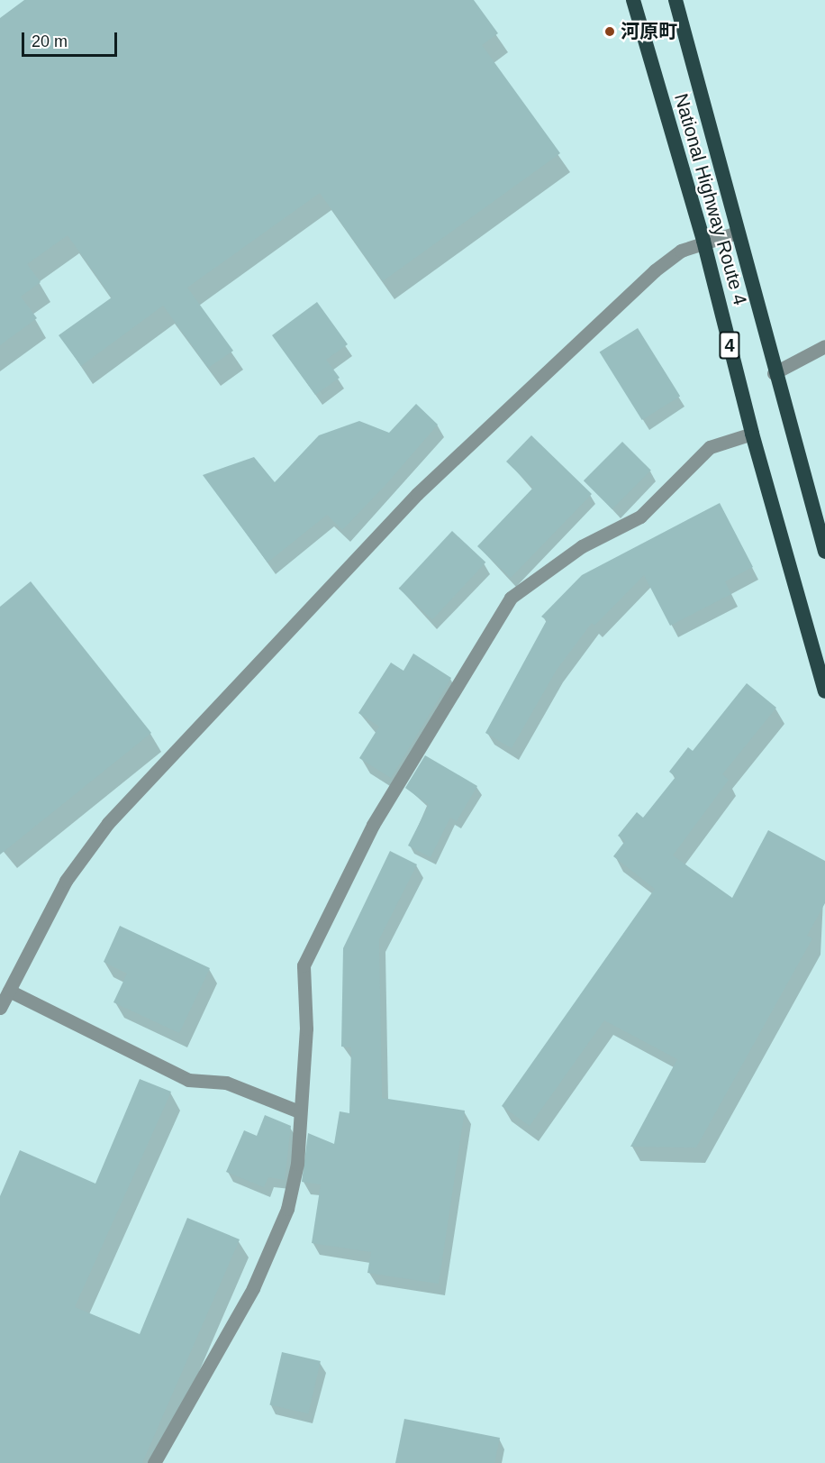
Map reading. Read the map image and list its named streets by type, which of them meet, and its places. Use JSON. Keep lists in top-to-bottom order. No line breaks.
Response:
{"streets":{"highway":["National Highway Route 4","4"]},"places":["河原町"],"scale_bar":"20 m"}
